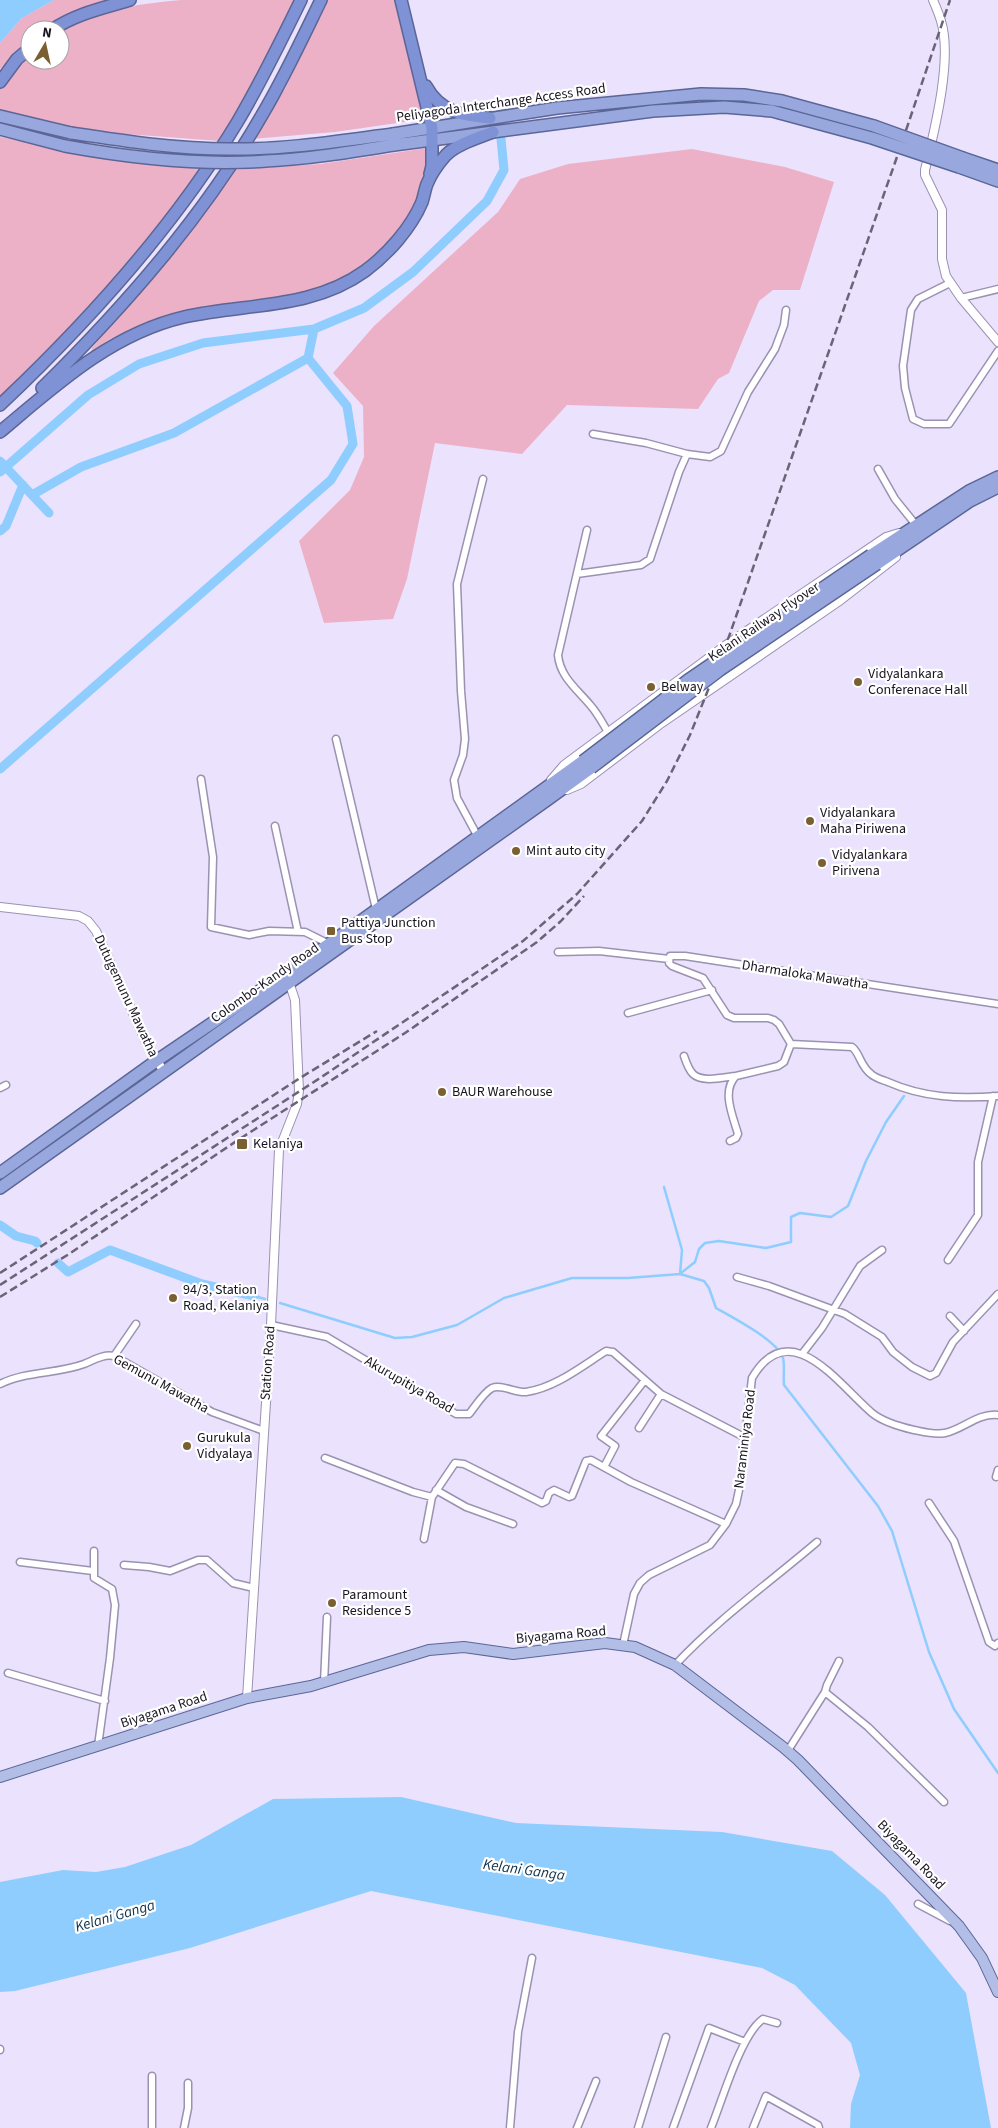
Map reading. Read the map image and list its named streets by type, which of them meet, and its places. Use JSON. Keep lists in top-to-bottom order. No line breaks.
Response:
{"streets":{"highway":["Peliyagoda Interchange Access Road","Kelani Railway Flyover","Colombo-Kandy Road"],"main road":["Biyagama Road"],"street":["Dharmaloka Mawatha","Dutugemunu Mawatha","Station Road","Gemunu Mawatha","Akurupitiya Road","Naraminiya Road"]},"crossings":[["Kelani Railway Flyover","Colombo-Kandy Road"],["Colombo-Kandy Road","Dutugemunu Mawatha"],["Colombo-Kandy Road","Station Road"],["Station Road","Gemunu Mawatha"],["Station Road","Akurupitiya Road"],["Station Road","Biyagama Road"],["Akurupitiya Road","Naraminiya Road"],["Naraminiya Road","Biyagama Road"]],"water":["Kelani Ganga"],"places":{"other":["Vidyalankara Conferenace Hall","Belway","Vidyalankara Maha Piriwena","Mint auto city","Vidyalankara Pirivena","BAUR Warehouse","94/3, Station Road, Kelaniya","Gurukula Vidyalaya","Paramount Residence 5"],"transit":["Pattiya Junction Bus Stop","Kelaniya"]},"north":"top"}
